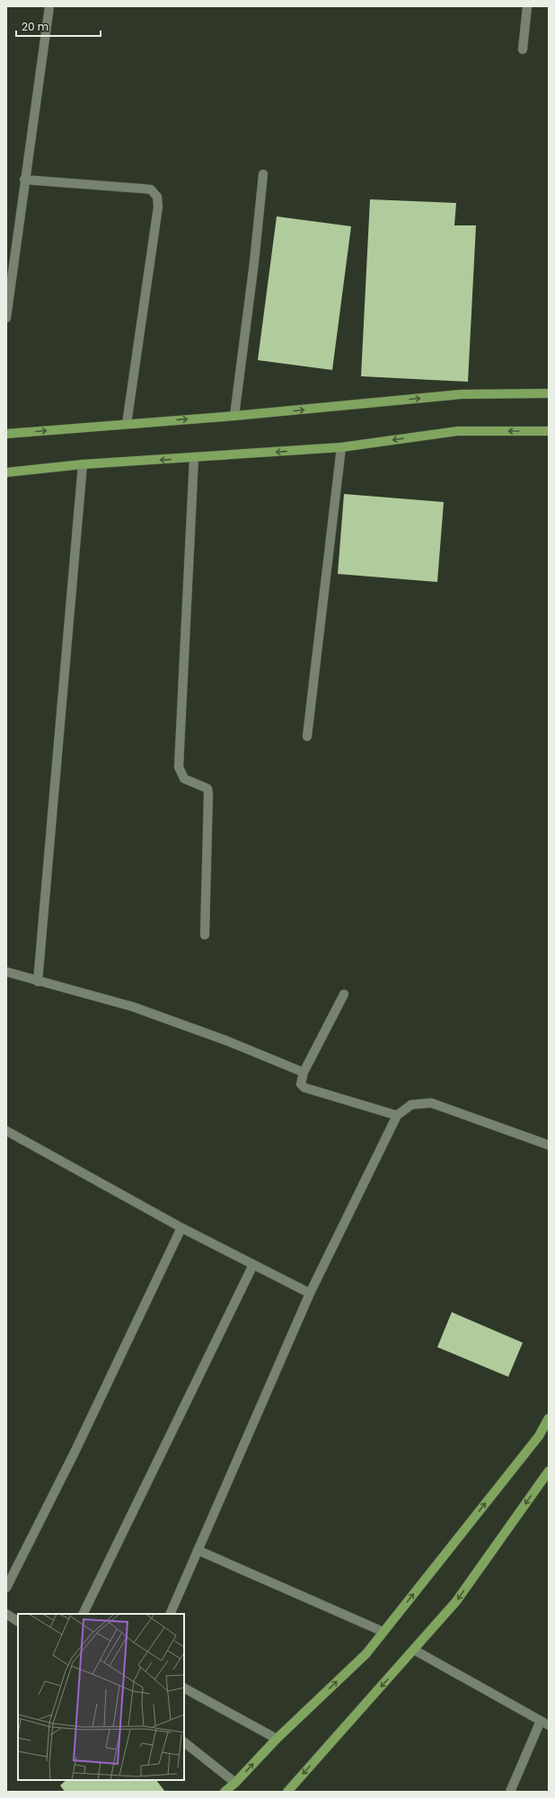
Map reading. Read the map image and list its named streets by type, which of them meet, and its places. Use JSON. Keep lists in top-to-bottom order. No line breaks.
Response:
{"scale_bar":"20 m"}
